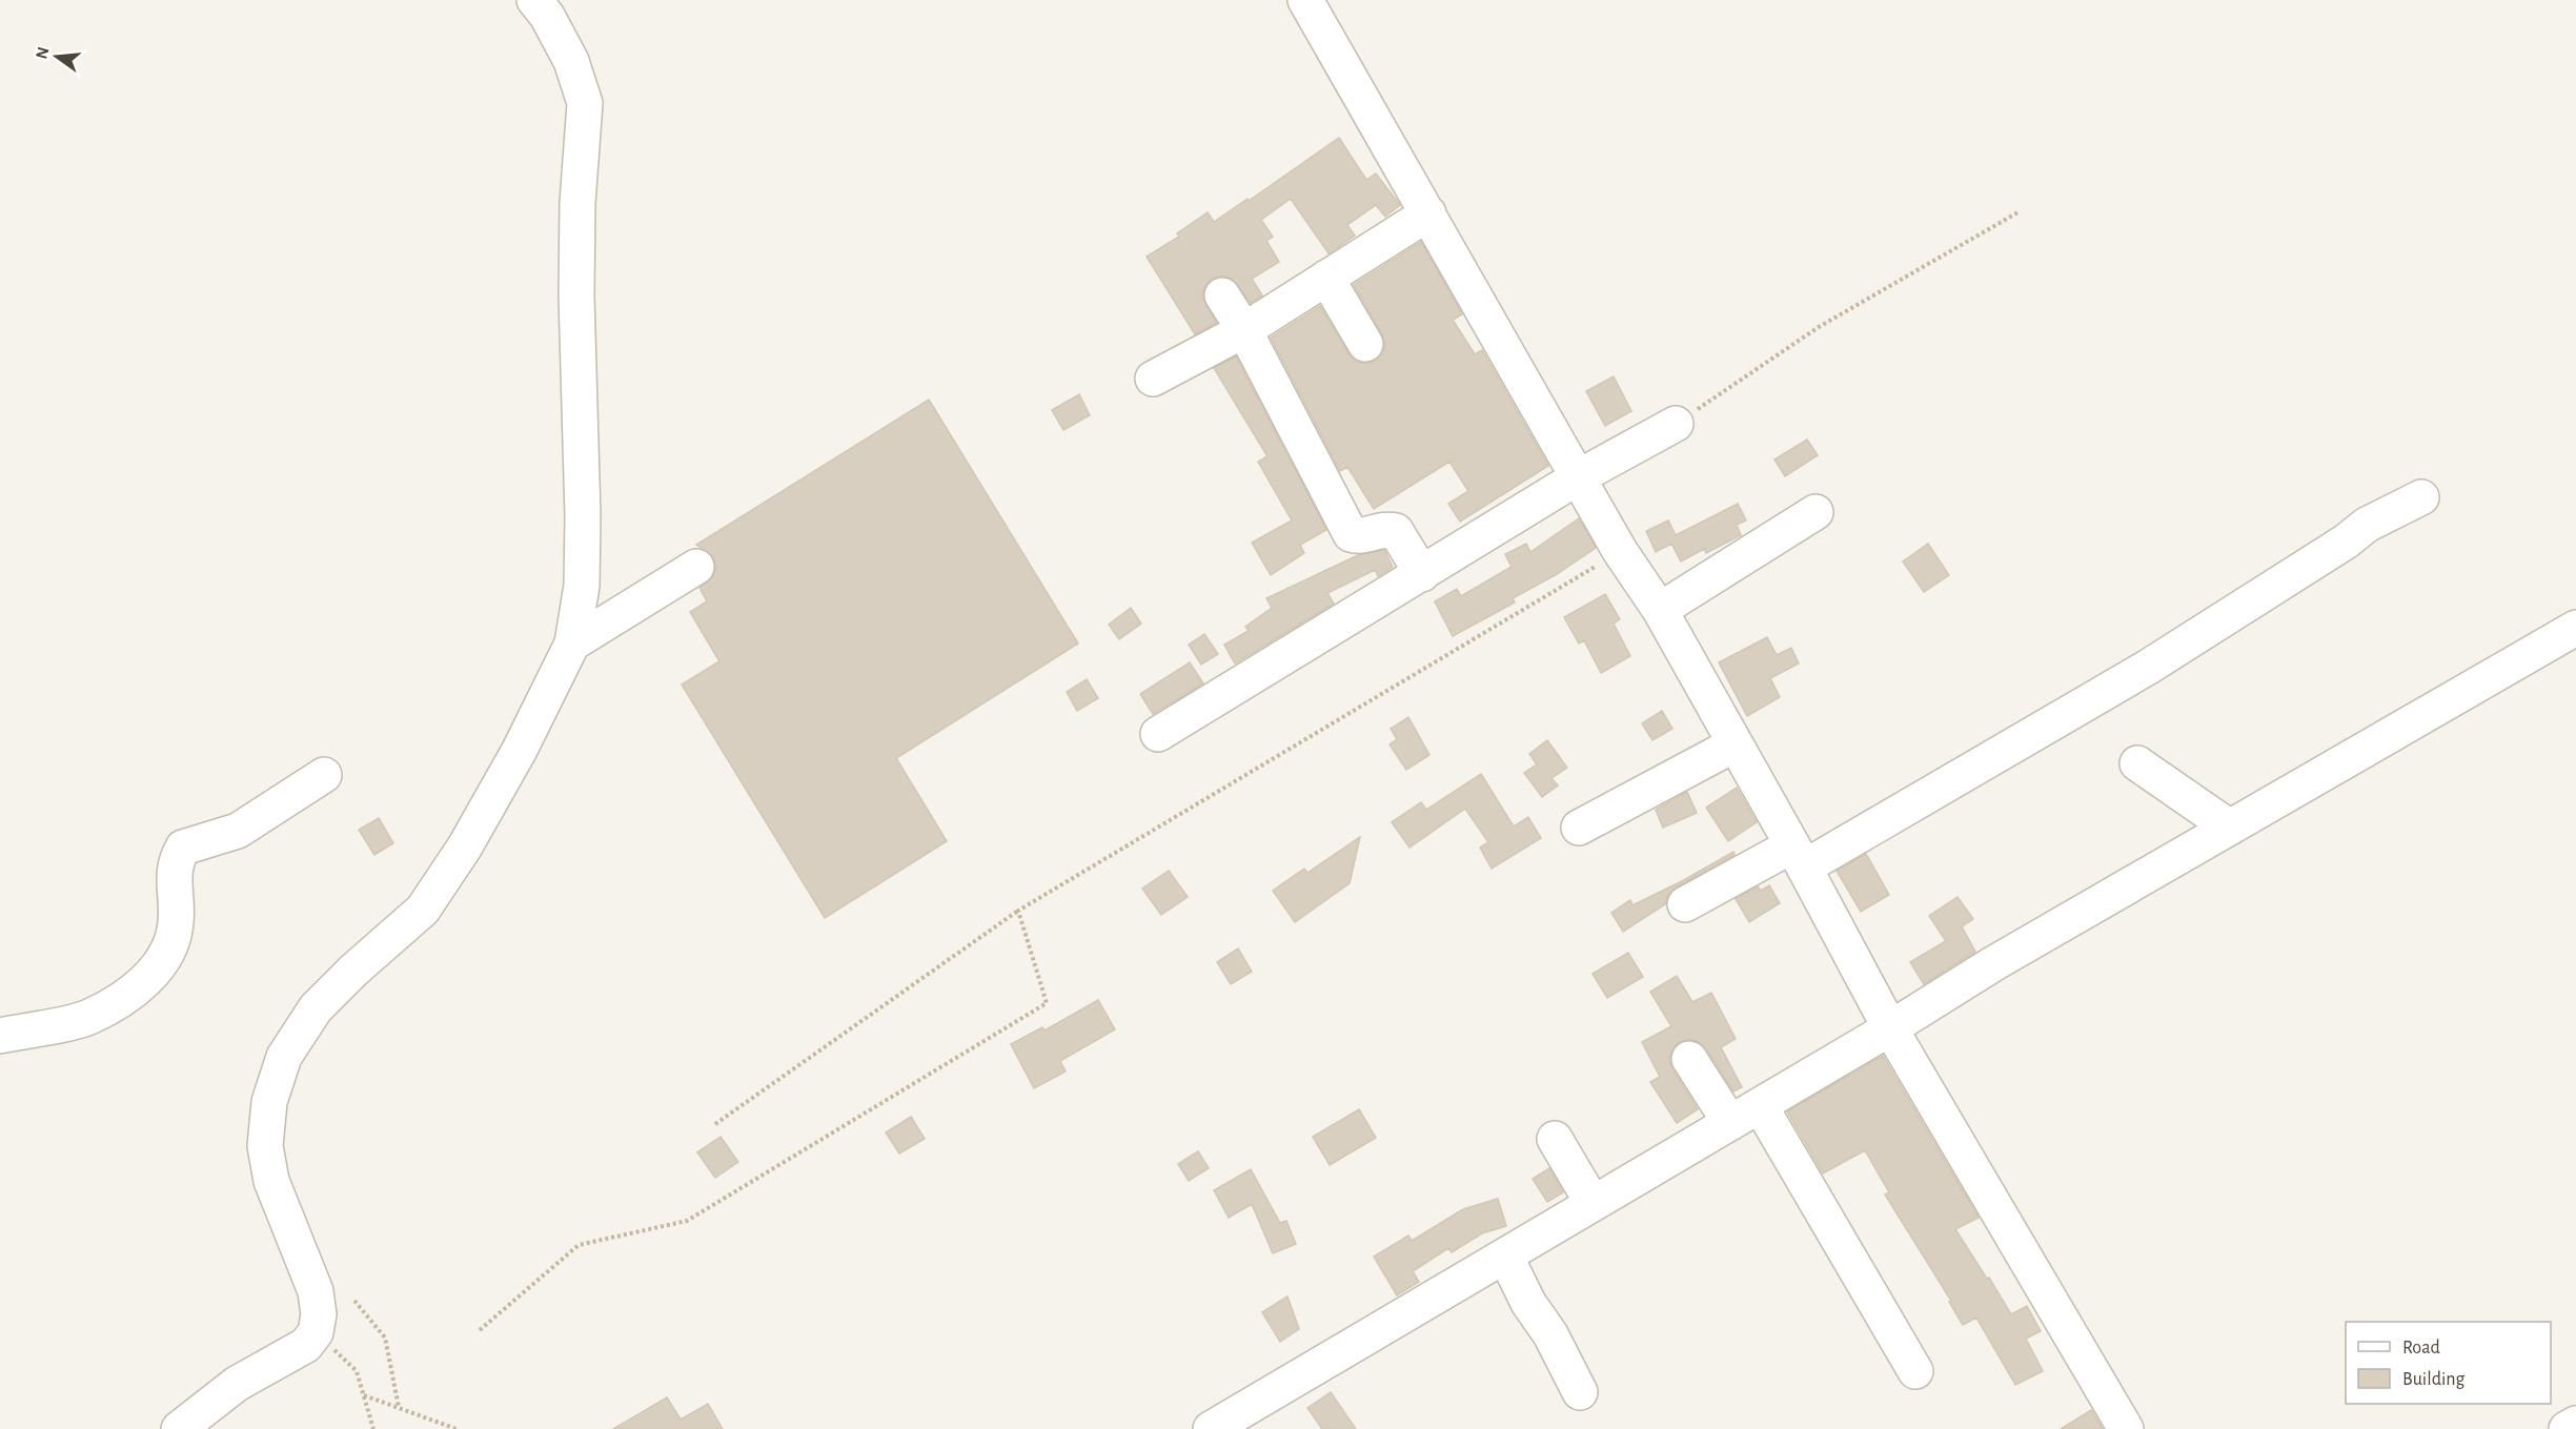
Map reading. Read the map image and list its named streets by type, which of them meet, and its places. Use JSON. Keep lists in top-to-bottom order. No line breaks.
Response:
{"legend":["Road","Building"],"north":"left"}
